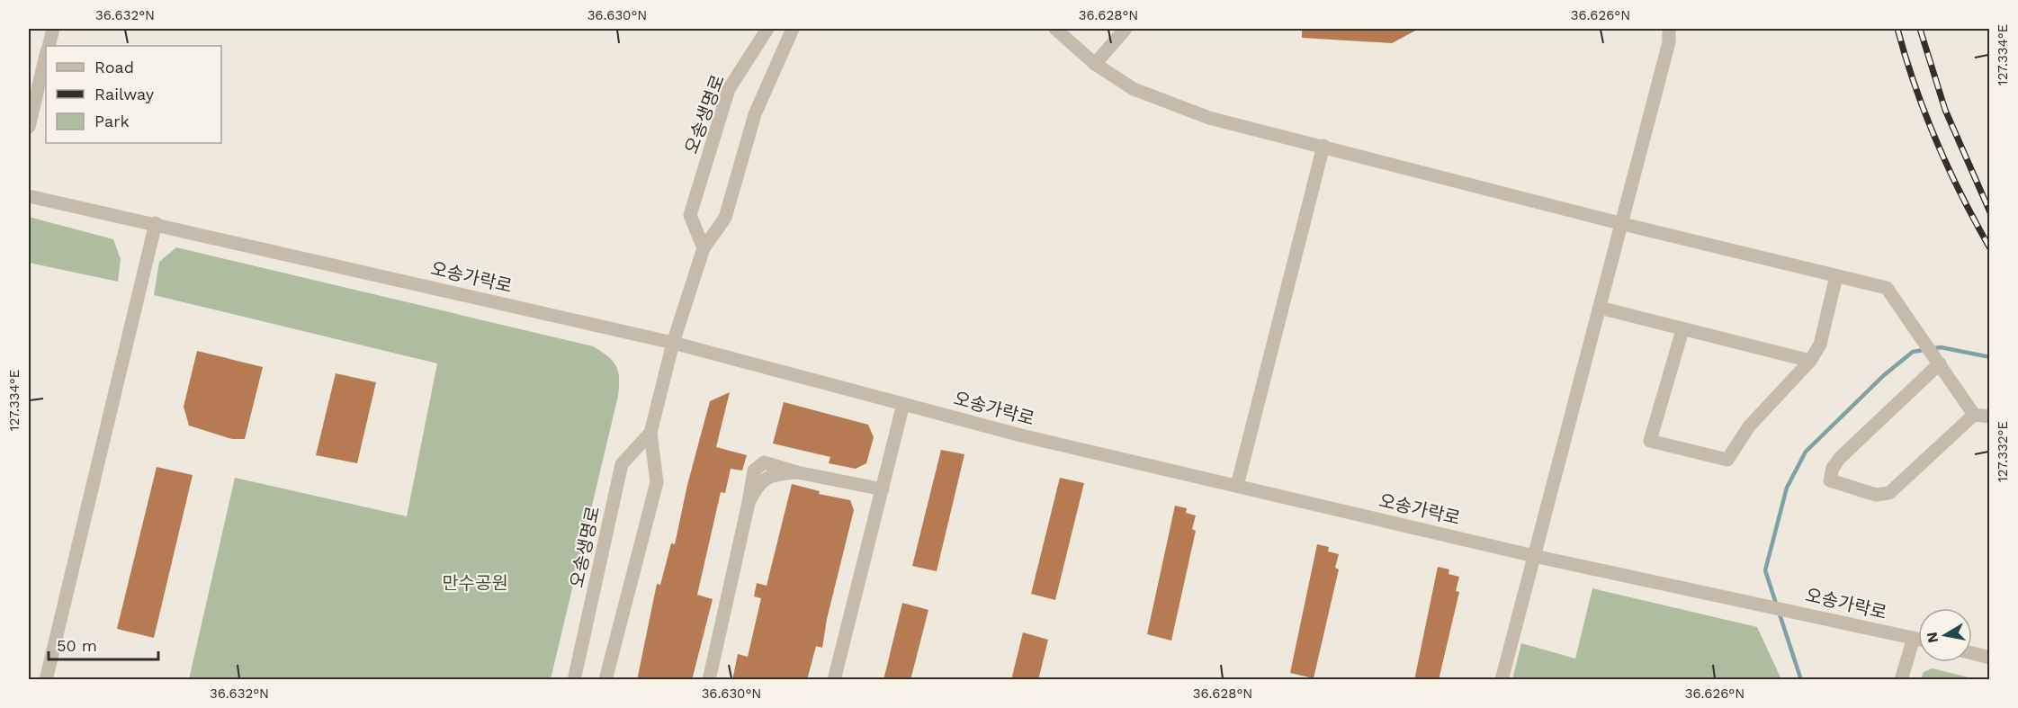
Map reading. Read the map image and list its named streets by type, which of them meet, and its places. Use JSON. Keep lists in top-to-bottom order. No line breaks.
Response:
{"streets":{"street":["오송생명로","오송가락로"]},"crossings":[["오송생명로","오송가락로"]],"parks":["만수공원"],"legend":["Road","Railway","Park"],"scale_bar":"50 m","north":"left","coordinates":["36.632°N","36.630°N","36.628°N","36.626°N","127.334°E","127.332°E"]}
